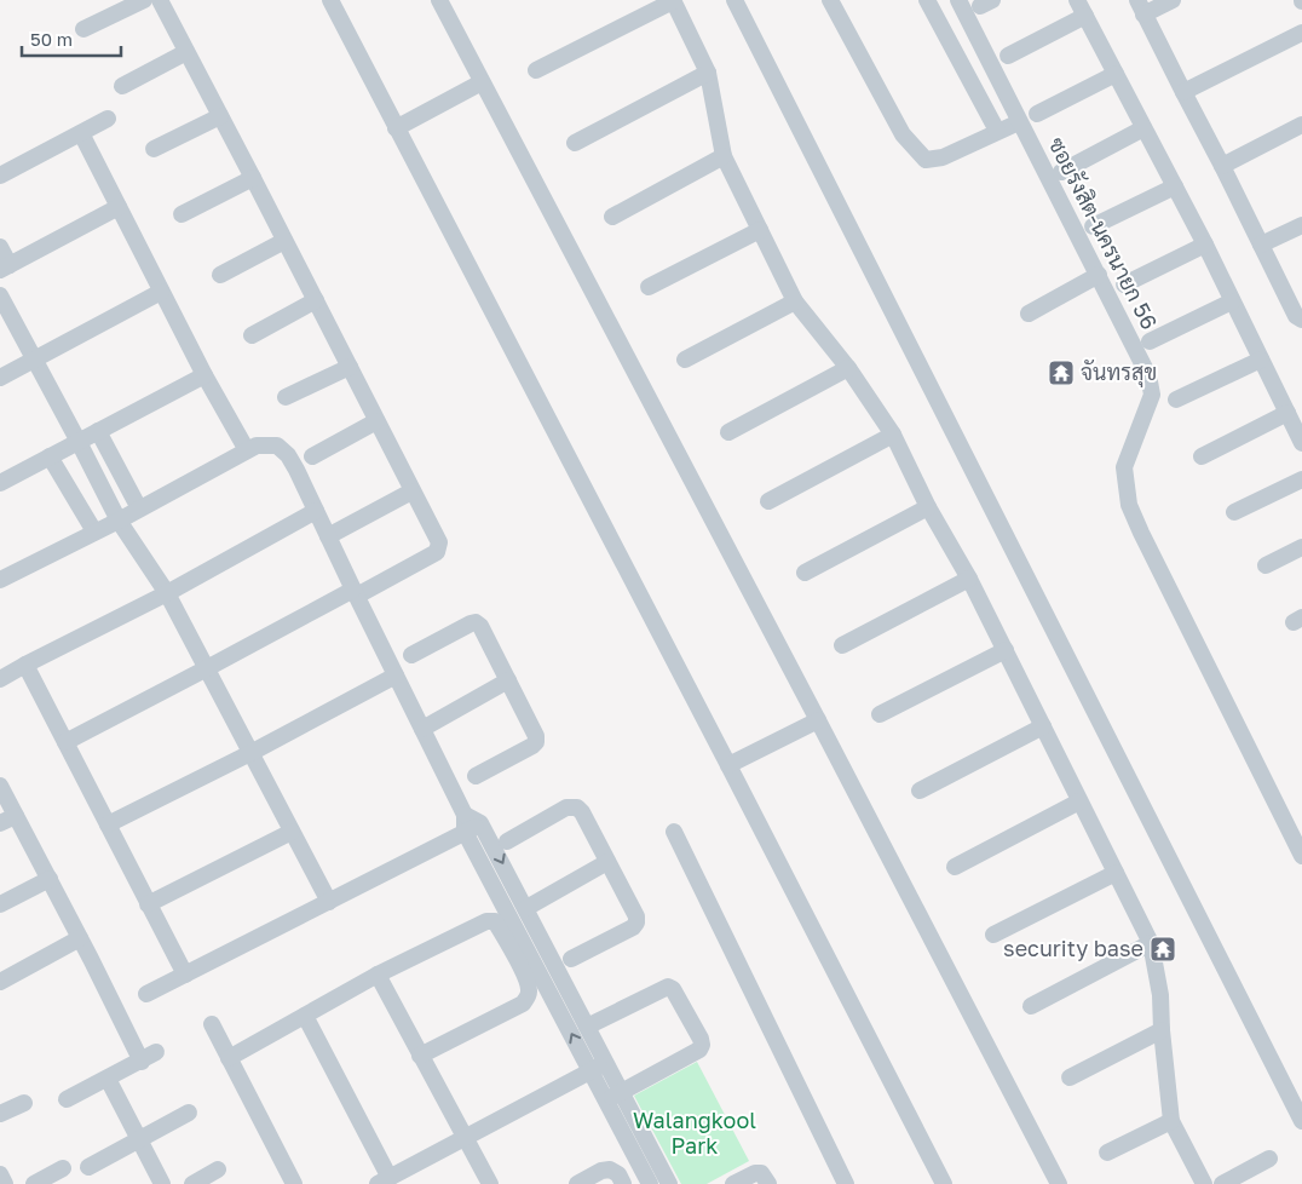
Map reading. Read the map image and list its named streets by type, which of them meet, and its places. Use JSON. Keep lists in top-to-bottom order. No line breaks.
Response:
{"streets":{"street":["ซอยรังสิต-นครนายก 56"]},"parks":["Walangkool Park"],"places":{"temple":["จันทรสุข","security base"]},"scale_bar":"50 m"}
